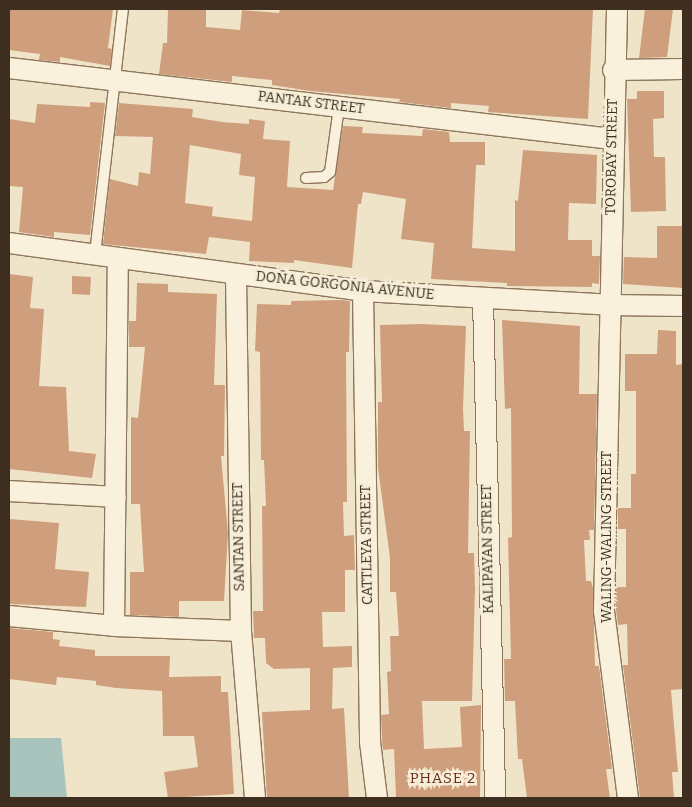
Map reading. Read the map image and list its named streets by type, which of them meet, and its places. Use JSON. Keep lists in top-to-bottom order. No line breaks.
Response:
{"streets":{"street":["PANTAK STREET","TOROBAY STREET","DOÑA GORGONIA AVENUE","SANTAN STREET","WALING-WALING STREET","CATTLEYA STREET","KALIPAYAN STREET"]},"crossings":[["PANTAK STREET","TOROBAY STREET"],["TOROBAY STREET","DOÑA GORGONIA AVENUE"],["TOROBAY STREET","WALING-WALING STREET"],["DOÑA GORGONIA AVENUE","SANTAN STREET"],["DOÑA GORGONIA AVENUE","WALING-WALING STREET"],["DOÑA GORGONIA AVENUE","CATTLEYA STREET"],["DOÑA GORGONIA AVENUE","KALIPAYAN STREET"]],"districts":["PHASE 2"]}
